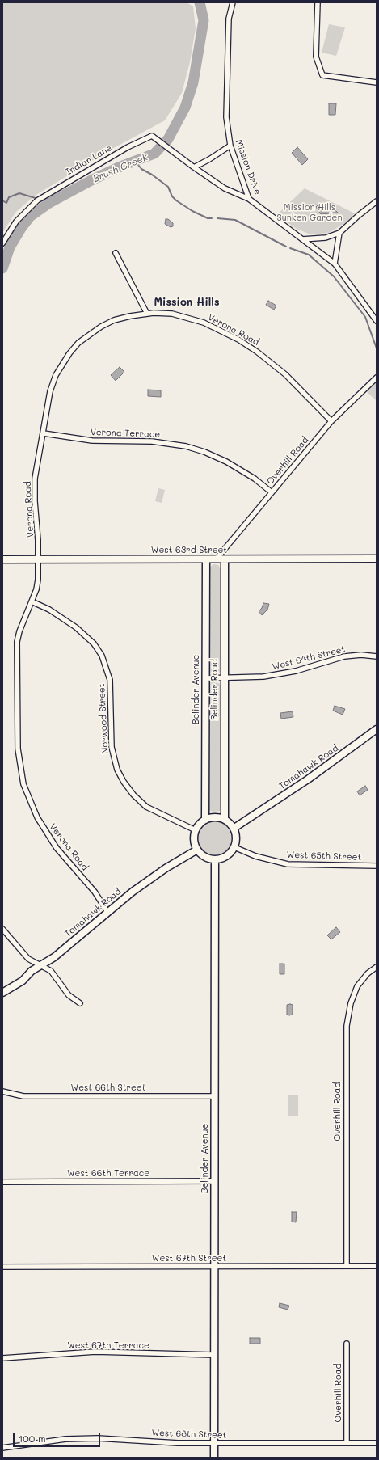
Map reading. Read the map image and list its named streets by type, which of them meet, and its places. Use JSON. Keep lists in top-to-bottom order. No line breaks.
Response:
{"streets":{"street":["Indian Lane","Mission Drive","Verona Road","Verona Terrace","Overhill Road","West 63rd Street","West 64th Street","Belinder Avenue","Belinder Road","Norwood Street","Tomahawk Road","West 65th Street","West 66th Street","West 66th Terrace","West 67th Street","West 67th Terrace","West 68th Street"]},"crossings":[["Indian Lane","Mission Drive"],["Verona Road","Verona Terrace"],["Verona Road","Overhill Road"],["Verona Road","West 63rd Street"],["Verona Road","Norwood Street"],["Verona Road","Tomahawk Road"],["Verona Terrace","Overhill Road"],["Overhill Road","West 63rd Street"],["Overhill Road","West 67th Street"],["Overhill Road","West 68th Street"],["West 63rd Street","Belinder Avenue"],["West 63rd Street","Belinder Road"],["West 64th Street","Belinder Avenue"],["West 64th Street","Belinder Road"],["Belinder Avenue","Belinder Road"],["Belinder Avenue","Norwood Street"],["Belinder Avenue","Tomahawk Road"],["Belinder Avenue","West 65th Street"],["Belinder Avenue","West 66th Street"],["Belinder Avenue","West 66th Terrace"],["Belinder Avenue","West 67th Street"],["Belinder Avenue","West 67th Terrace"],["Belinder Avenue","West 68th Street"],["Belinder Road","Norwood Street"],["Belinder Road","Tomahawk Road"],["Belinder Road","West 65th Street"],["Norwood Street","Tomahawk Road"],["Norwood Street","West 65th Street"],["Tomahawk Road","West 65th Street"]],"districts":["Mission Hills"],"water":["Brush Creek"],"parks":["Mission Hills Sunken Garden"],"scale_bar":"100 m"}
